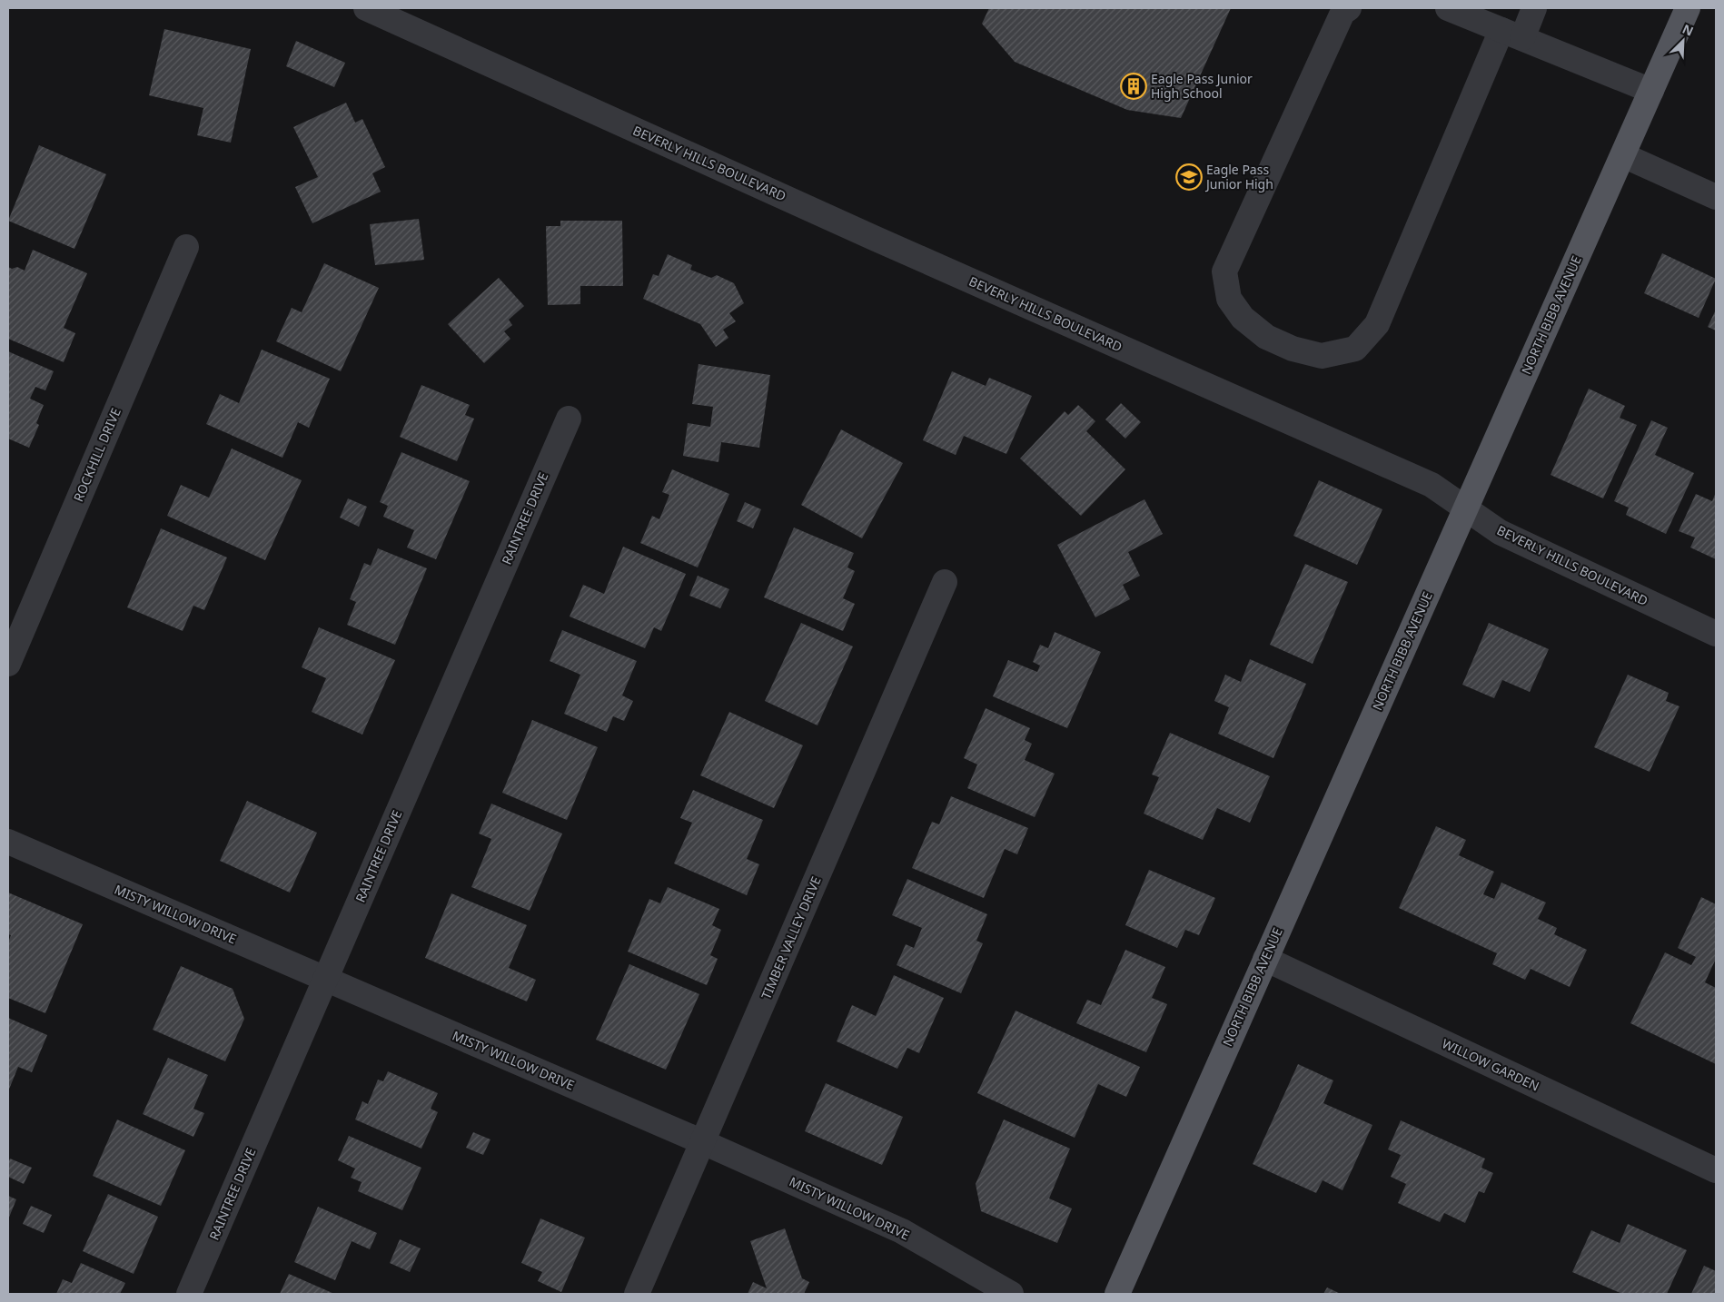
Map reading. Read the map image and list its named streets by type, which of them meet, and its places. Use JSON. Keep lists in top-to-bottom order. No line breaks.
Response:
{"streets":{"main road":["NORTH BIBB AVENUE"],"street":["BEVERLY HILLS BOULEVARD","ROCKHILL DRIVE","RAINTREE DRIVE","MISTY WILLOW DRIVE","TIMBER VALLEY DRIVE","WILLOW GARDEN"]},"crossings":[["BEVERLY HILLS BOULEVARD","NORTH BIBB AVENUE"],["NORTH BIBB AVENUE","WILLOW GARDEN"],["RAINTREE DRIVE","MISTY WILLOW DRIVE"],["MISTY WILLOW DRIVE","TIMBER VALLEY DRIVE"]],"places":{"building":["Eagle Pass Junior High School"],"school or university":["Eagle Pass Junior High"]},"north":"top right"}
